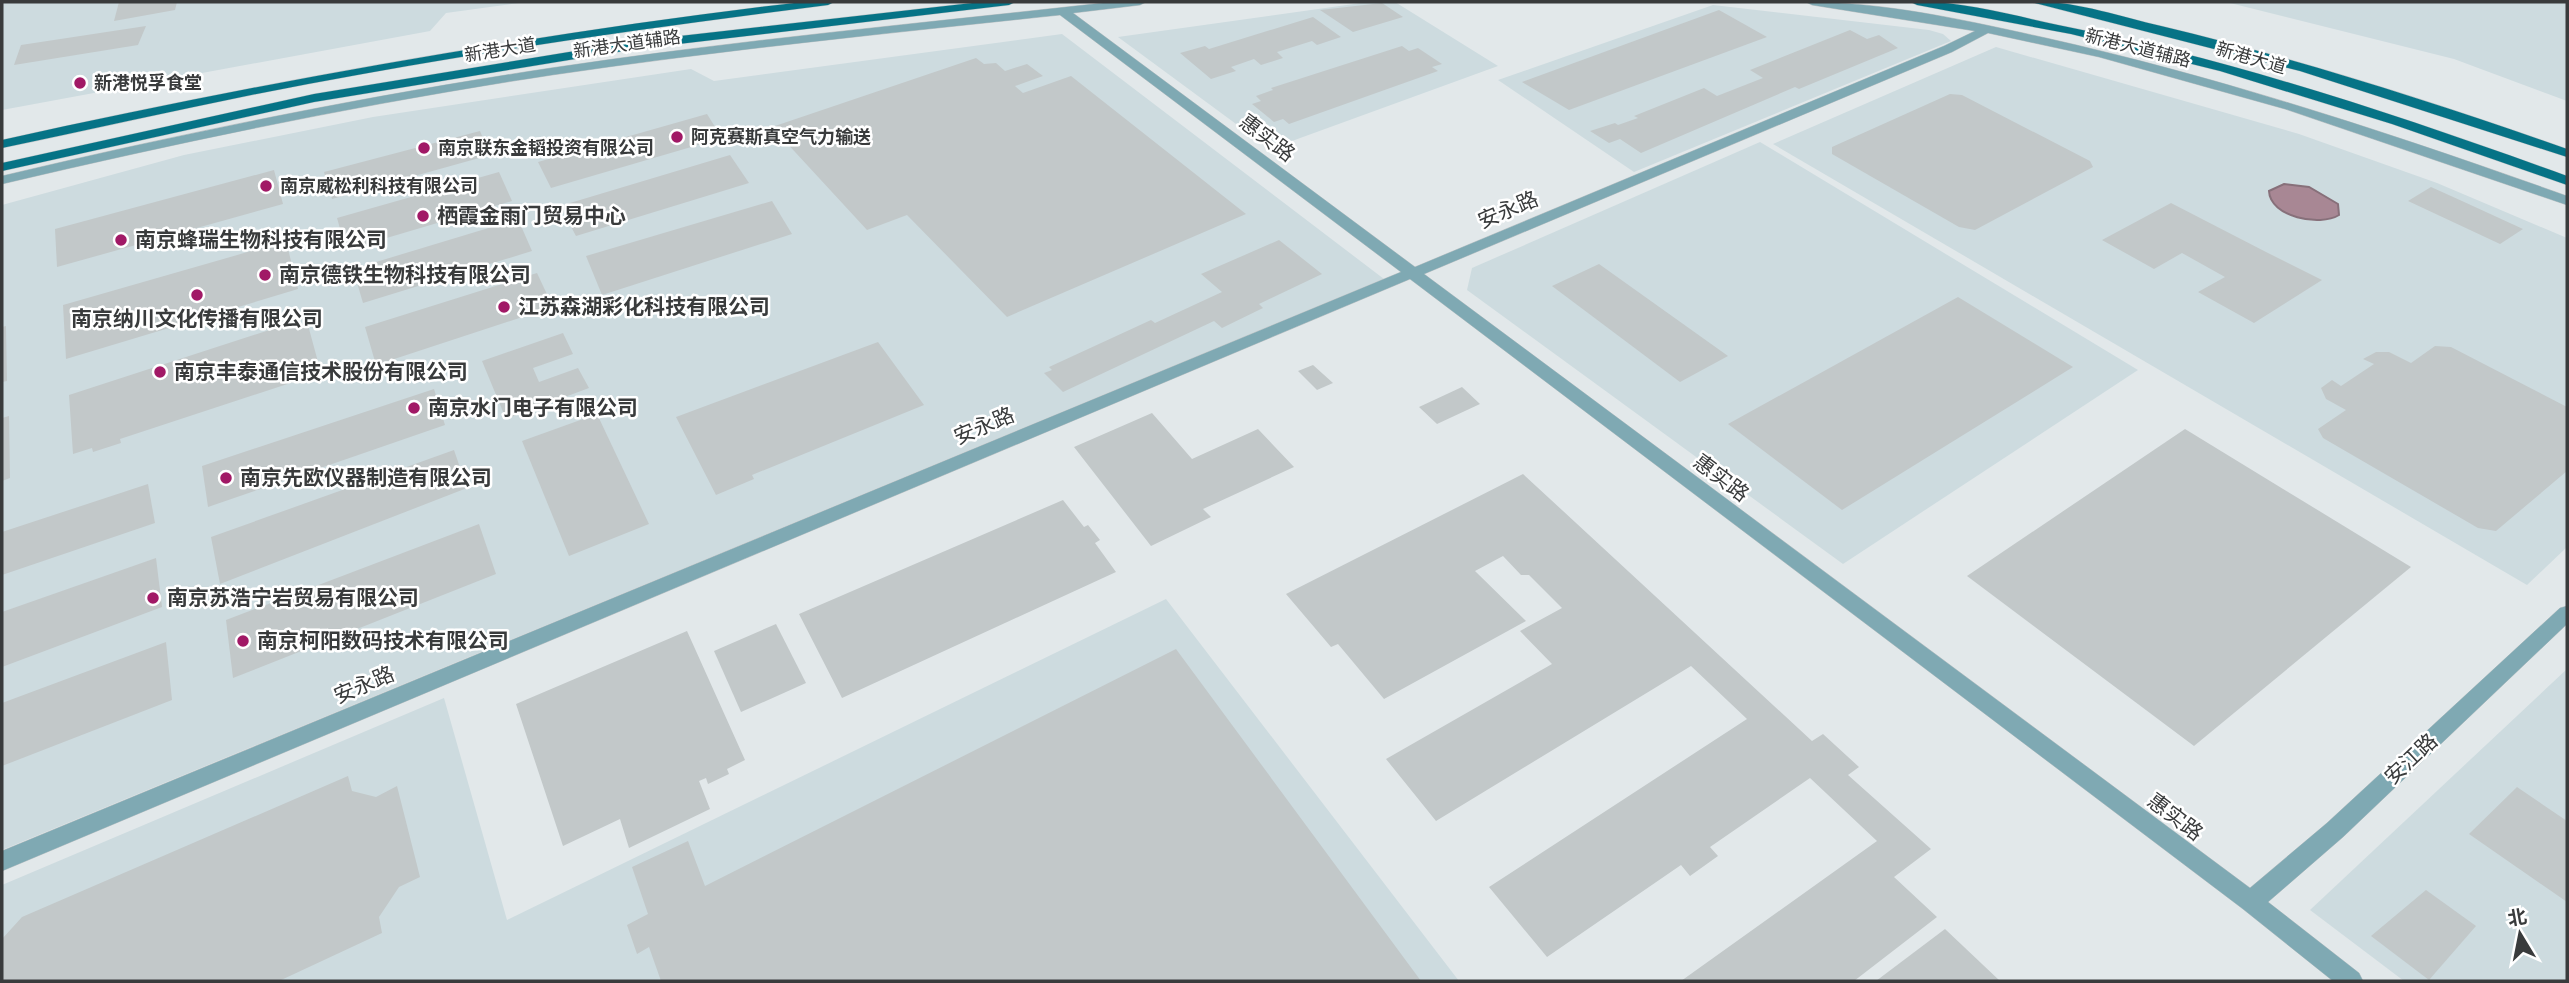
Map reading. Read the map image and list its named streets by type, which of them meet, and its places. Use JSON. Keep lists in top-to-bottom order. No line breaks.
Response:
{"streets":{"main road":["新港大道"],"street":["新港大道辅路","惠实路","安永路","安江路"]},"crossings":[["新港大道辅路","惠实路"],["新港大道辅路","安永路"],["惠实路","安永路"],["惠实路","安江路"]],"places":["新港悦孚食堂","阿克赛斯真空气力输送","南京联东金韬投资有限公司","南京威松利科技有限公司","栖霞金雨门贸易中心","南京蜂瑞生物科技有限公司","南京德铁生物科技有限公司","南京纳川文化传播有限公司","江苏森湖彩化科技有限公司","南京丰泰通信技术股份有限公司","南京水门电子有限公司","南京先欧仪器制造有限公司","南京苏浩宁岩贸易有限公司","南京柯阳数码技术有限公司"],"north":"top"}
